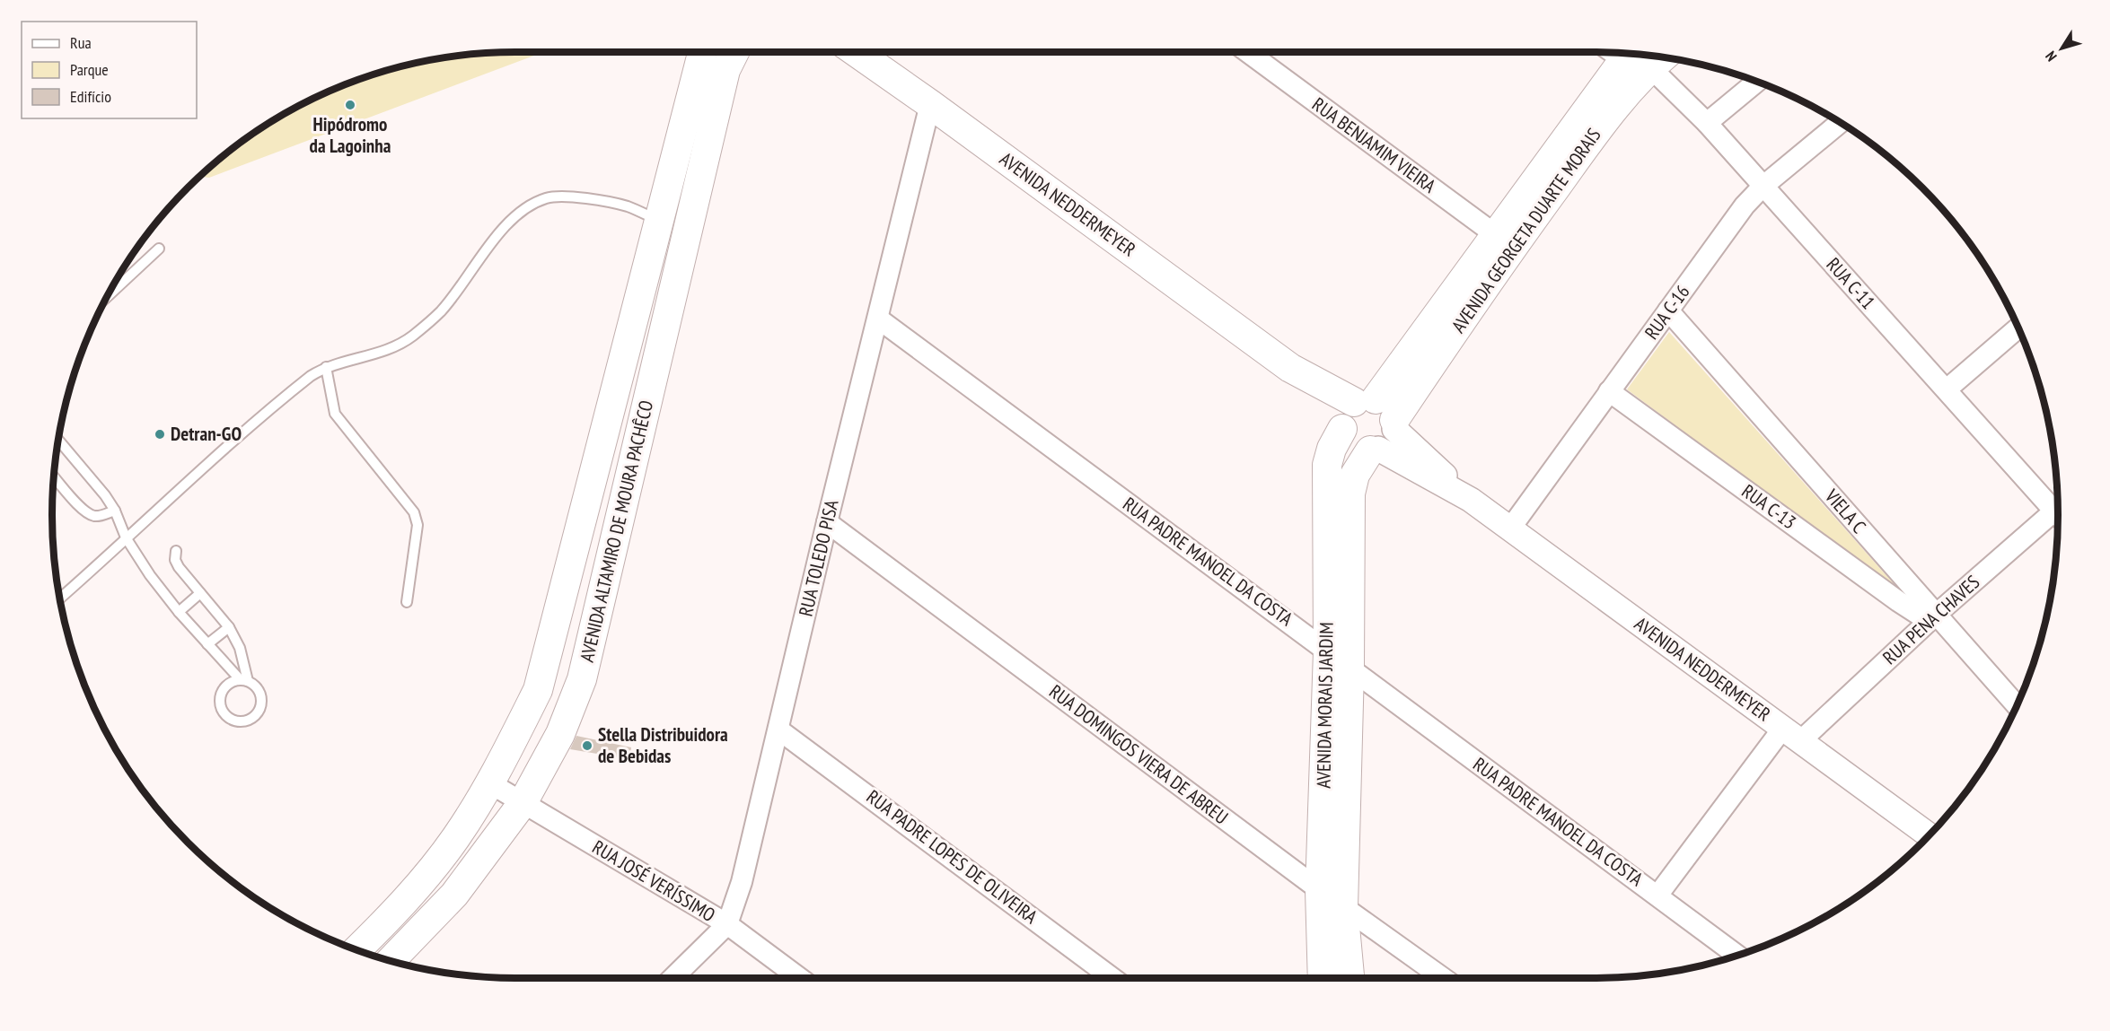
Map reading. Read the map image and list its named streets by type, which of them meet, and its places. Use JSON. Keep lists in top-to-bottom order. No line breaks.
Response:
{"streets":{"main road":["AVENIDA NEDDERMEYER","AVENIDA GEORGETA DUARTE MORAIS","AVENIDA ALTAMIRO DE MOURA PACHÊCO","AVENIDA MORAIS JARDIM"],"street":["RUA BENJAMIM VIEIRA","RUA C-11","RUA C-16","RUA C-13","VIELA C","RUA TOLEDO PISA","RUA PADRE MANOEL DA COSTA","RUA PENA CHAVES","RUA DOMINGOS VIERA DE ABREU","RUA PADRE LOPES DE OLIVEIRA","RUA JOSÉ VERÍSSIMO"]},"crossings":[["RUA BENJAMIM VIEIRA","AVENIDA GEORGETA DUARTE MORAIS"],["AVENIDA NEDDERMEYER","AVENIDA GEORGETA DUARTE MORAIS"],["AVENIDA NEDDERMEYER","RUA C-16"],["AVENIDA NEDDERMEYER","RUA TOLEDO PISA"],["AVENIDA NEDDERMEYER","RUA PENA CHAVES"],["AVENIDA NEDDERMEYER","AVENIDA MORAIS JARDIM"],["AVENIDA GEORGETA DUARTE MORAIS","RUA C-11"],["AVENIDA GEORGETA DUARTE MORAIS","AVENIDA MORAIS JARDIM"],["RUA C-11","RUA C-16"],["RUA C-16","RUA C-13"],["RUA C-16","VIELA C"],["RUA C-13","VIELA C"],["RUA C-13","RUA PENA CHAVES"],["VIELA C","RUA PENA CHAVES"],["AVENIDA ALTAMIRO DE MOURA PACHÊCO","RUA JOSÉ VERÍSSIMO"],["RUA TOLEDO PISA","RUA PADRE MANOEL DA COSTA"],["RUA TOLEDO PISA","RUA DOMINGOS VIERA DE ABREU"],["RUA TOLEDO PISA","RUA PADRE LOPES DE OLIVEIRA"],["RUA TOLEDO PISA","RUA JOSÉ VERÍSSIMO"],["RUA PADRE MANOEL DA COSTA","RUA PENA CHAVES"],["RUA PADRE MANOEL DA COSTA","AVENIDA MORAIS JARDIM"],["AVENIDA MORAIS JARDIM","RUA DOMINGOS VIERA DE ABREU"]],"places":["Hipódromo da Lagoinha","Detran-GO","Stella Distribuidora de Bebidas"],"legend":["Rua","Parque","Edifício"],"north":"bottom left"}
